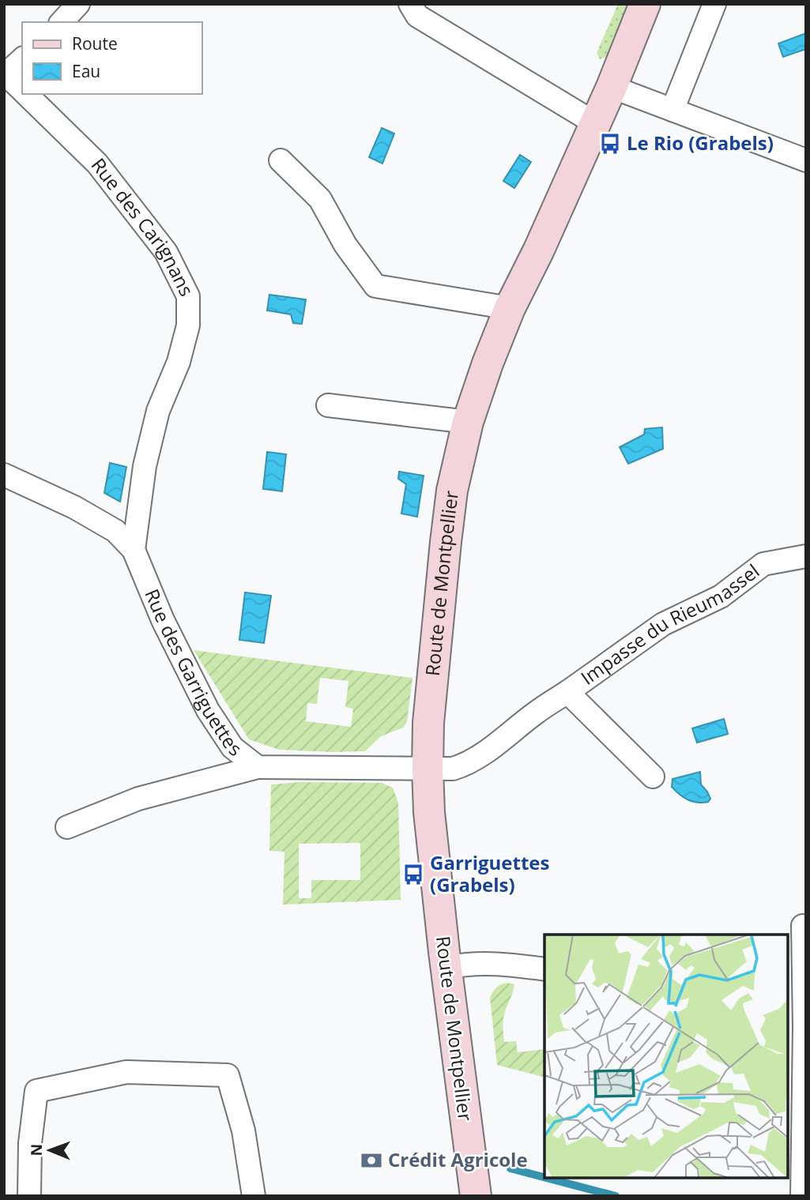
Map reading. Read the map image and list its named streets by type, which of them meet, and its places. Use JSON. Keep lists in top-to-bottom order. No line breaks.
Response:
{"streets":{"street":["Rue des Carignans","Route de Montpellier","Impasse du Rieumassel","Rue des Garriguettes"]},"crossings":[["Rue des Carignans","Rue des Garriguettes"],["Route de Montpellier","Impasse du Rieumassel"],["Route de Montpellier","Rue des Garriguettes"],["Impasse du Rieumassel","Rue des Garriguettes"]],"places":{"bus stop":["Le Rio (Grabels)","Garriguettes (Grabels)"],"bank":["Crédit Agricole"]},"legend":["Route","Eau"],"north":"left"}
